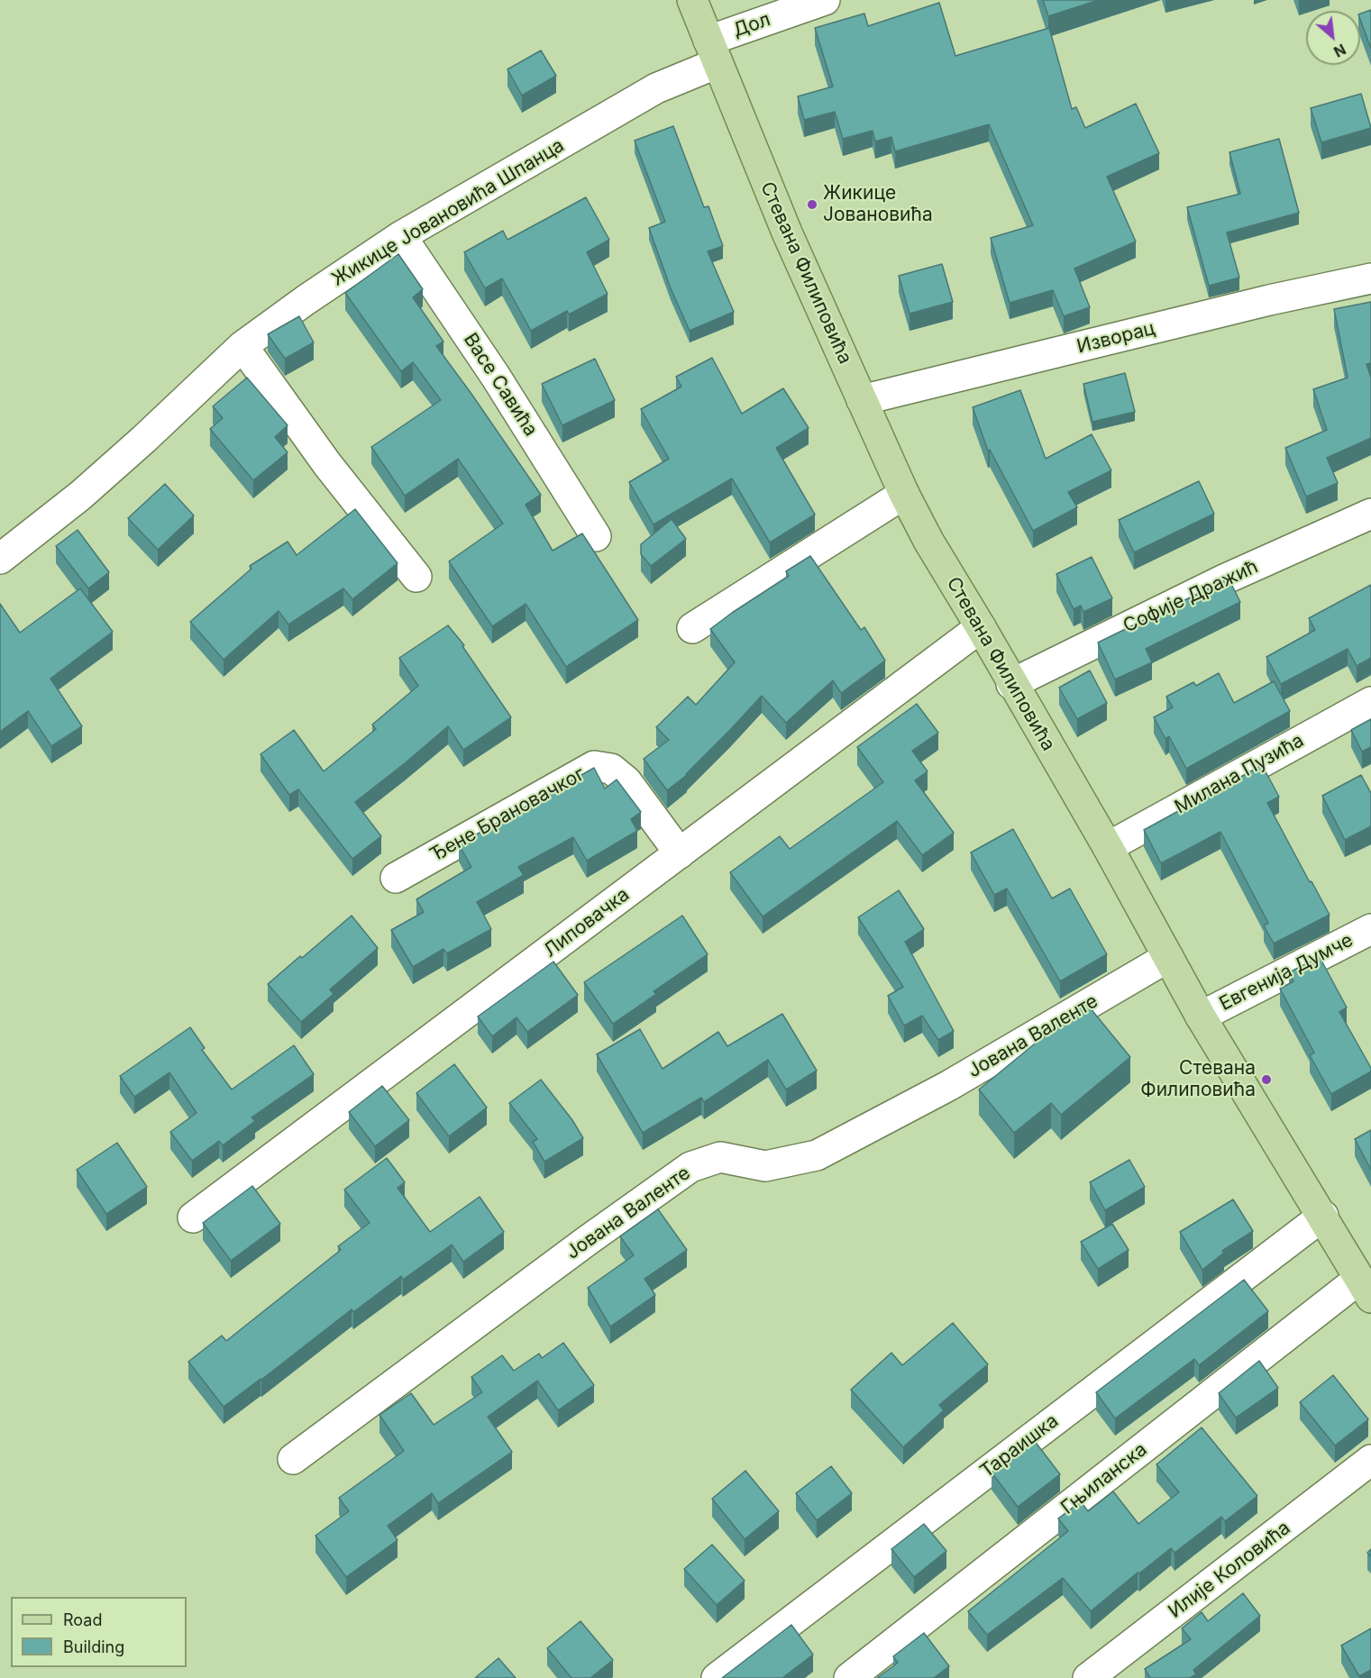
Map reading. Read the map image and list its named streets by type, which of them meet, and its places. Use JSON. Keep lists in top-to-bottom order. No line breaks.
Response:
{"streets":{"main road":["Стевана Филиповића"],"street":["Дол","Жикице Јовановића Шпанца","Изворац","Васе Савића","Софије Дражић","Милана Пузића","Ђене Брановачког","Липовачка","Евгенија Думче","Јована Валенте","Тараишка","Гњиланска","Илије Коловића"]},"crossings":[["Дол","Жикице Јовановића Шпанца"],["Дол","Стевана Филиповића"],["Жикице Јовановића Шпанца","Стевана Филиповића"],["Жикице Јовановића Шпанца","Васе Савића"],["Стевана Филиповића","Изворац"],["Стевана Филиповића","Софије Дражић"],["Стевана Филиповића","Милана Пузића"],["Стевана Филиповића","Липовачка"],["Стевана Филиповића","Евгенија Думче"],["Стевана Филиповића","Јована Валенте"],["Стевана Филиповића","Тараишка"],["Стевана Филиповића","Гњиланска"],["Ђене Брановачког","Липовачка"]],"places":["Жикице Јовановића","Стевана Филиповића"],"legend":["Road","Building"],"north":"bottom right"}
